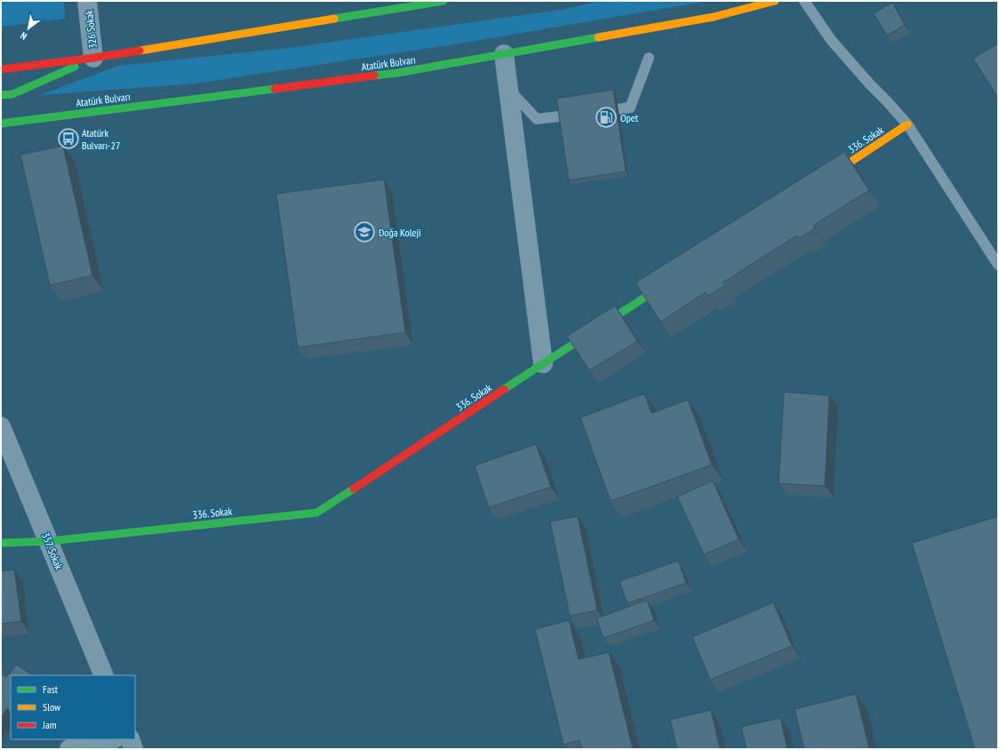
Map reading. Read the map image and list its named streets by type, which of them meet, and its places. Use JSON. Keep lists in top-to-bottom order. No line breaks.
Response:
{"streets":{"main road":["Atatürk Bulvarı","336. Sokak"],"street":["326 Sokak","357. Sokak"]},"crossings":[["336. Sokak","357. Sokak"]],"places":{"fuel station":["Opet"],"bus stop":["Atatürk Bulvarı-27"],"school or university":["Doğa Koleji"]},"legend":["Fast","Slow","Jam"],"north":"bottom left"}
